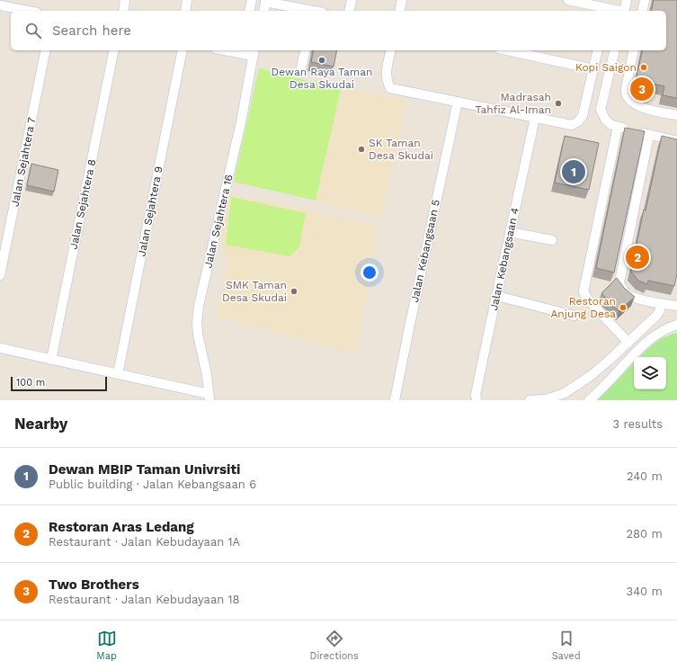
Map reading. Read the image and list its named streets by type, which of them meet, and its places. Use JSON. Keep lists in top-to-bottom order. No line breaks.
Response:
{"streets":{"street":["Jalan Sejahtera 7","Jalan Sejahtera 8","Jalan Sejahtera 9","Jalan Sejahtera 16","Jalan Kebangsaan 5","Jalan Kebangsaan 4"]},"places":["Dewan Raya Taman Desa Skudai","Kopi Saigon","Madrasah Tahfiz Al-Iman","SK Taman Desa Skudai","SMK Taman Desa Skudai","Restoran Anjung Desa"],"scale_bar":"100 m","page":{"search":"Search here","pins":["3","1","2"],"scale":"100 m","heading":["Nearby","3 results"],"list":[{"mark":"1","name":"Dewan MBIP Taman Univrsiti","note":"Public building · Jalan Kebangsaan 6","value":"240 m"},{"mark":"2","name":"Restoran Aras Ledang","note":"Restaurant · Jalan Kebudayaan 1A","value":"280 m"},{"mark":"3","name":"Two Brothers","note":"Restaurant · Jalan Kebudayaan 18","value":"340 m"}],"nav":["Map","Directions","Saved"]}}
